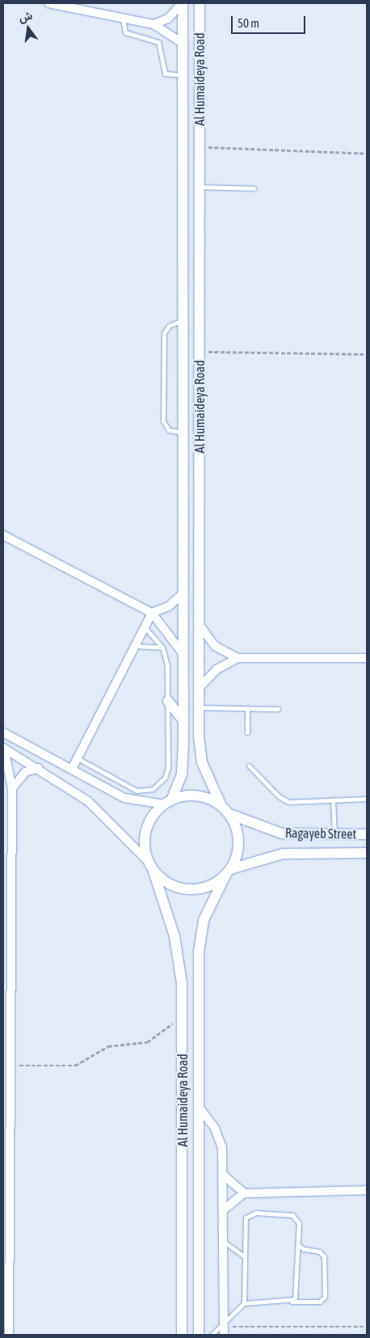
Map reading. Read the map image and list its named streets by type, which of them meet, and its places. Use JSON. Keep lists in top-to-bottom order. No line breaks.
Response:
{"streets":{"street":["Al Humaideya Road","Ragayeb Street"]},"crossings":[["Al Humaideya Road","Ragayeb Street"]],"scale_bar":"50 m","north":"top"}
